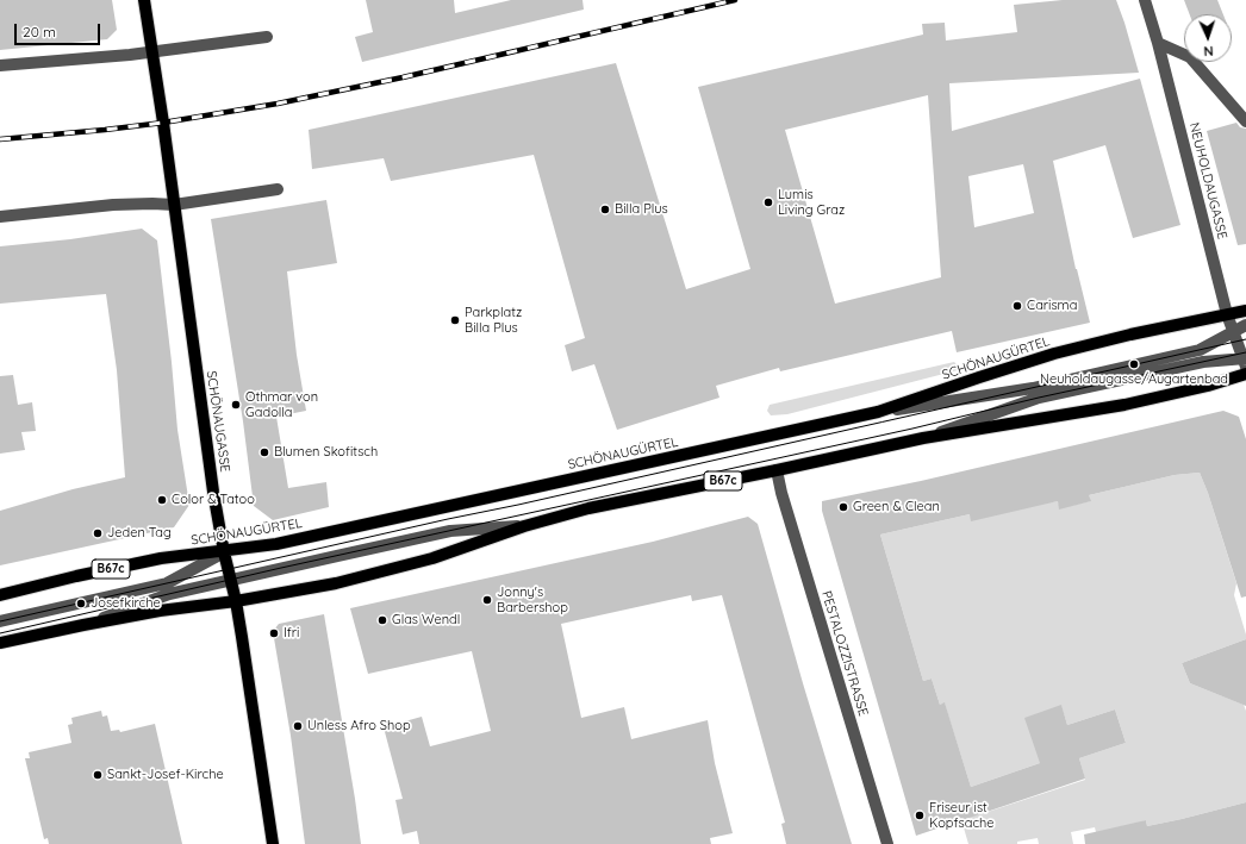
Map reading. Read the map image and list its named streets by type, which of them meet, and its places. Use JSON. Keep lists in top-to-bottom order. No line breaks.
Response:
{"streets":{"main road":["SCHÖNAUGÜRTEL","SCHÖNAUGASSE","B67c"],"street":["NEUHOLDAUGASSE","PESTALOZZISTRASSE"]},"crossings":[["NEUHOLDAUGASSE","SCHÖNAUGÜRTEL"],["SCHÖNAUGÜRTEL","SCHÖNAUGASSE"],["SCHÖNAUGASSE","B67c"],["B67c","PESTALOZZISTRASSE"]],"places":["Lumis Living Graz","Billa Plus","Carisma","Parkplatz Billa Plus","Neuholdaugasse/Augartenbad","Othmar von Gadolla","Blumen Skofitsch","Color & Tatoo","Green & Clean","Jeden Tag","Jonny's Barbershop","Josefkirche","Glas Wendl","Ifri","Unless Afro Shop","Sankt-Josef-Kirche","Friseur ist Kopfsache"],"scale_bar":"20 m","north":"bottom"}
